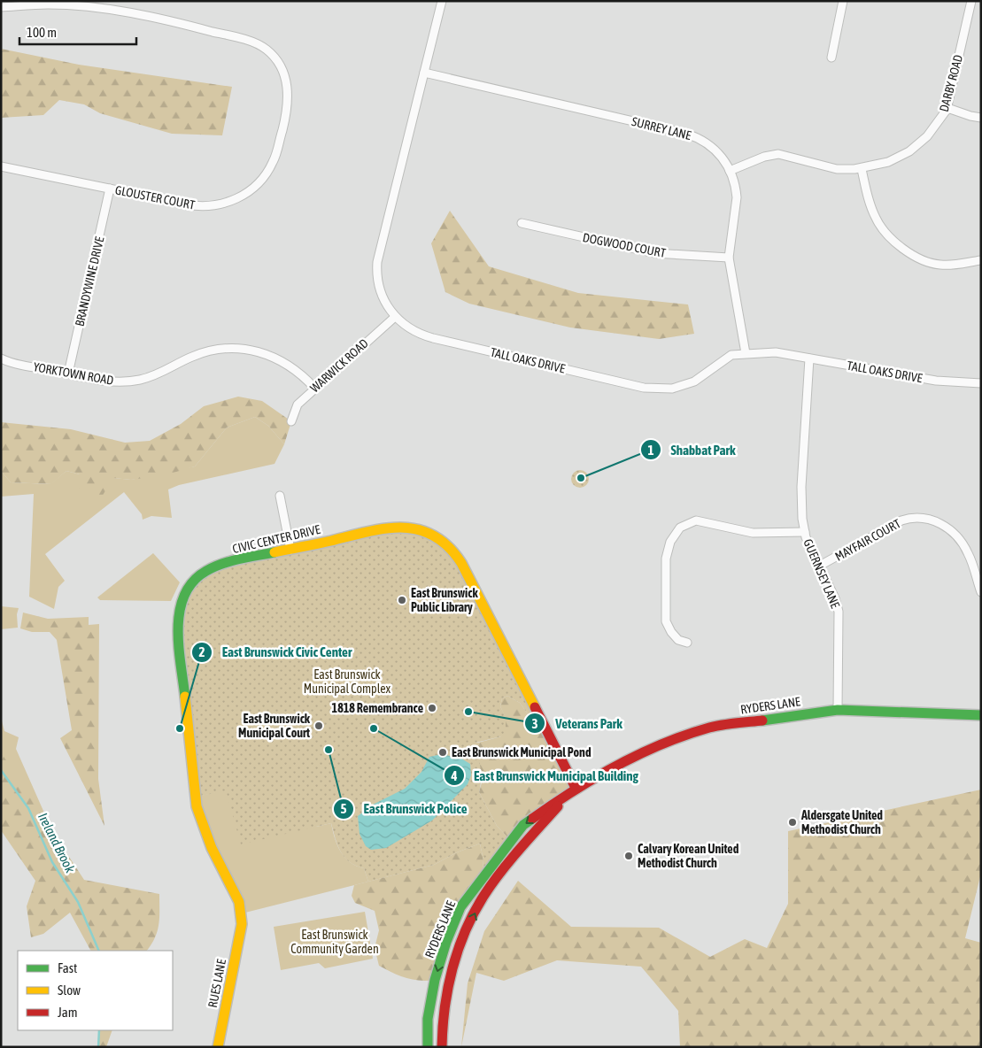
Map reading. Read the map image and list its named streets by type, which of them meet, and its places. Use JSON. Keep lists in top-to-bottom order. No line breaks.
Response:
{"streets":{"main road":["CIVIC CENTER DRIVE","RYDERS LANE","RUES LANE"],"street":["DARBY ROAD","SURREY LANE","GLOUSTER COURT","DOGWOOD COURT","BRANDYWINE DRIVE","TALL OAKS DRIVE","WARWICK ROAD","YORKTOWN ROAD","MAYFAIR COURT","GUERNSEY LANE"]},"crossings":[["DARBY ROAD","SURREY LANE"],["SURREY LANE","DOGWOOD COURT"],["SURREY LANE","TALL OAKS DRIVE"],["GLOUSTER COURT","BRANDYWINE DRIVE"],["BRANDYWINE DRIVE","YORKTOWN ROAD"],["TALL OAKS DRIVE","WARWICK ROAD"],["TALL OAKS DRIVE","GUERNSEY LANE"],["WARWICK ROAD","YORKTOWN ROAD"],["CIVIC CENTER DRIVE","RYDERS LANE"],["CIVIC CENTER DRIVE","RUES LANE"],["MAYFAIR COURT","GUERNSEY LANE"],["GUERNSEY LANE","RYDERS LANE"]],"water":["Ireland Brook"],"parks":["East Brunswick Municipal Complex","East Brunswick Community Garden"],"places":["Shabbat Park","East Brunswick Public Library","1818 Remembrance","Veterans Park","East Brunswick Municipal Court","East Brunswick Civic Center","East Brunswick Municipal Building","East Brunswick Police","East Brunswick Municipal Pond","Aldersgate United Methodist Church","Calvary Korean United Methodist Church"],"legend":["Fast","Slow","Jam"],"scale_bar":"100 m"}
